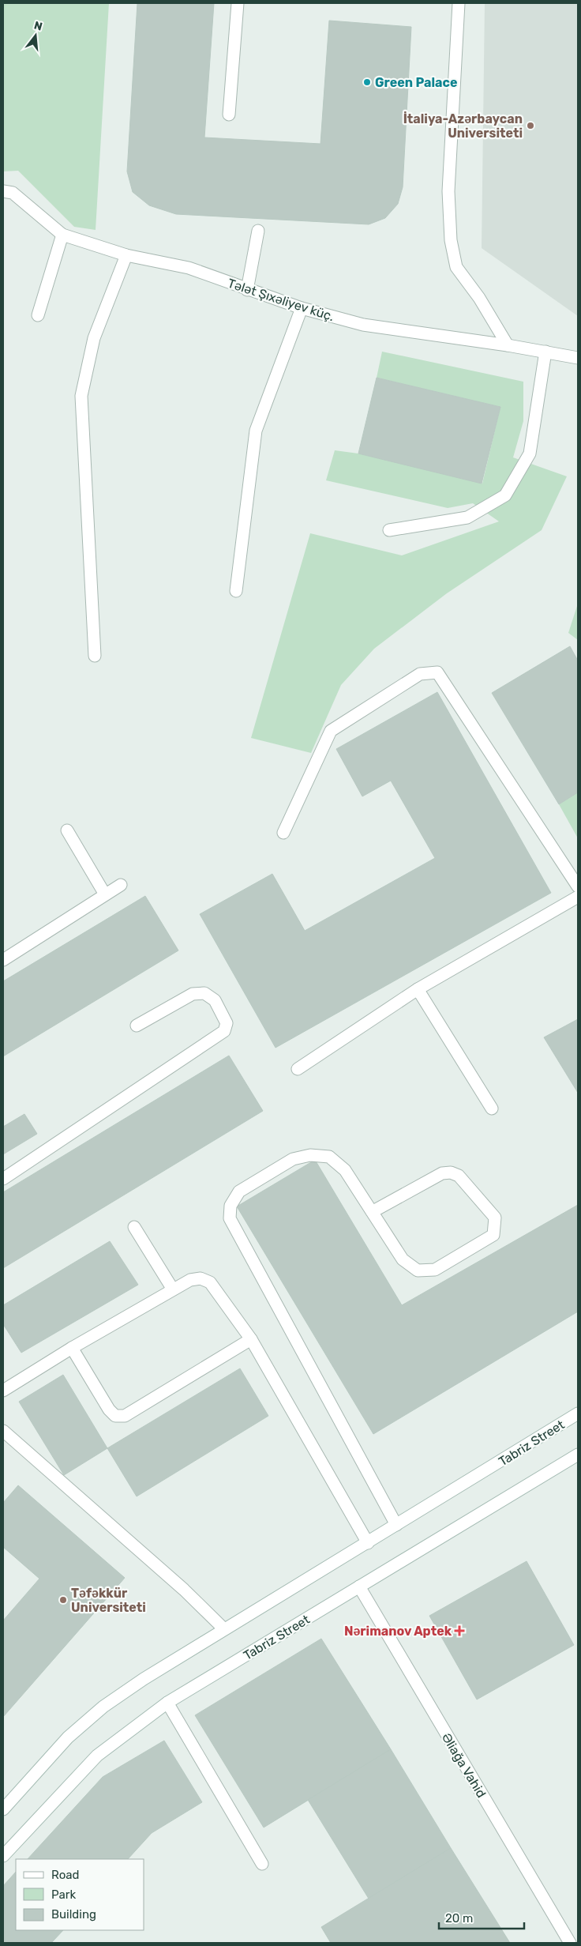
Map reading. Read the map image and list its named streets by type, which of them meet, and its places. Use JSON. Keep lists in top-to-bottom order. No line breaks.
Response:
{"streets":{"street":["Tələt Şıxəliyev küç.","Tabriz Street","Əliağa Vahid"]},"crossings":[["Tabriz Street","Əliağa Vahid"]],"places":{"other":["Green Palace","İtaliya-Azərbaycan Universiteti","Təfəkkür Universiteti"],"health":["Nərimanov Aptek"]},"legend":["Road","Park","Building"],"scale_bar":"20 m","north":"top"}
